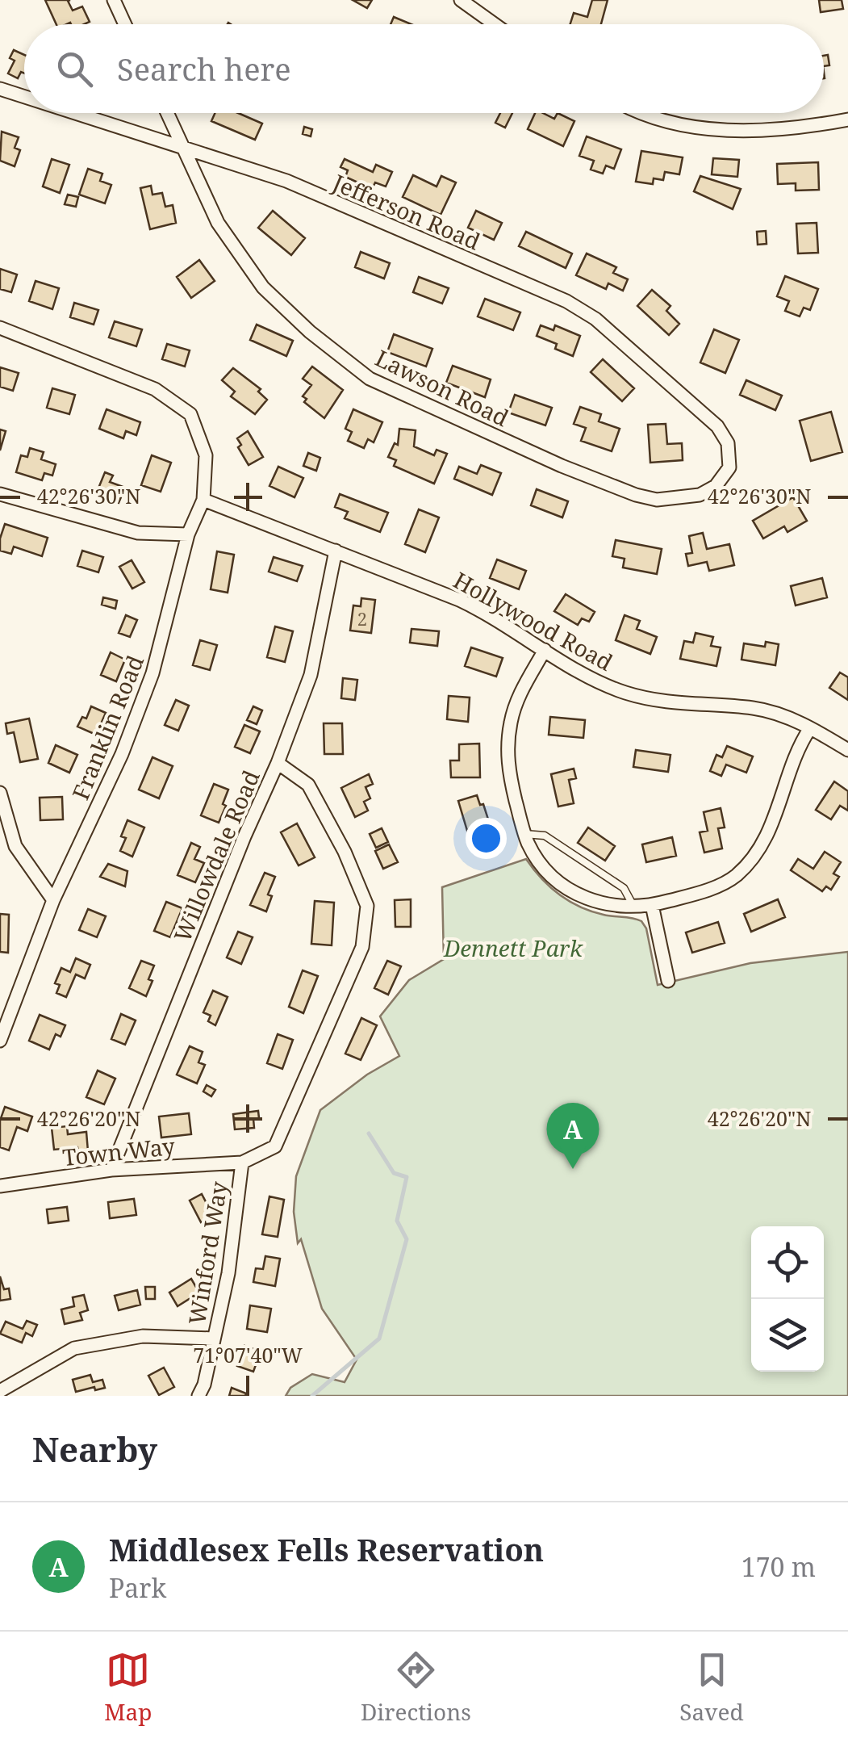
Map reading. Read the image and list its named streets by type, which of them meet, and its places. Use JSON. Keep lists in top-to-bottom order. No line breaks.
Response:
{"streets":{"street":["Jefferson Road","Lawson Road","Hollywood Road","Franklin Road","Willowdale Road","Town Way","Winford Way"]},"crossings":[["Jefferson Road","Lawson Road"],["Hollywood Road","Franklin Road"],["Hollywood Road","Willowdale Road"],["Willowdale Road","Town Way"],["Town Way","Winford Way"]],"parks":["Dennett Park"],"house_numbers":["2"],"page":{"search":"Search here","pins":"A","heading":"Nearby","list":[{"mark":"A","name":"Middlesex Fells Reservation","note":"Park","value":"170 m"}],"nav":["Map","Directions","Saved"]},"coordinates":["42°26'30\"N","42°26'20\"N","71°07'40\"W"]}
